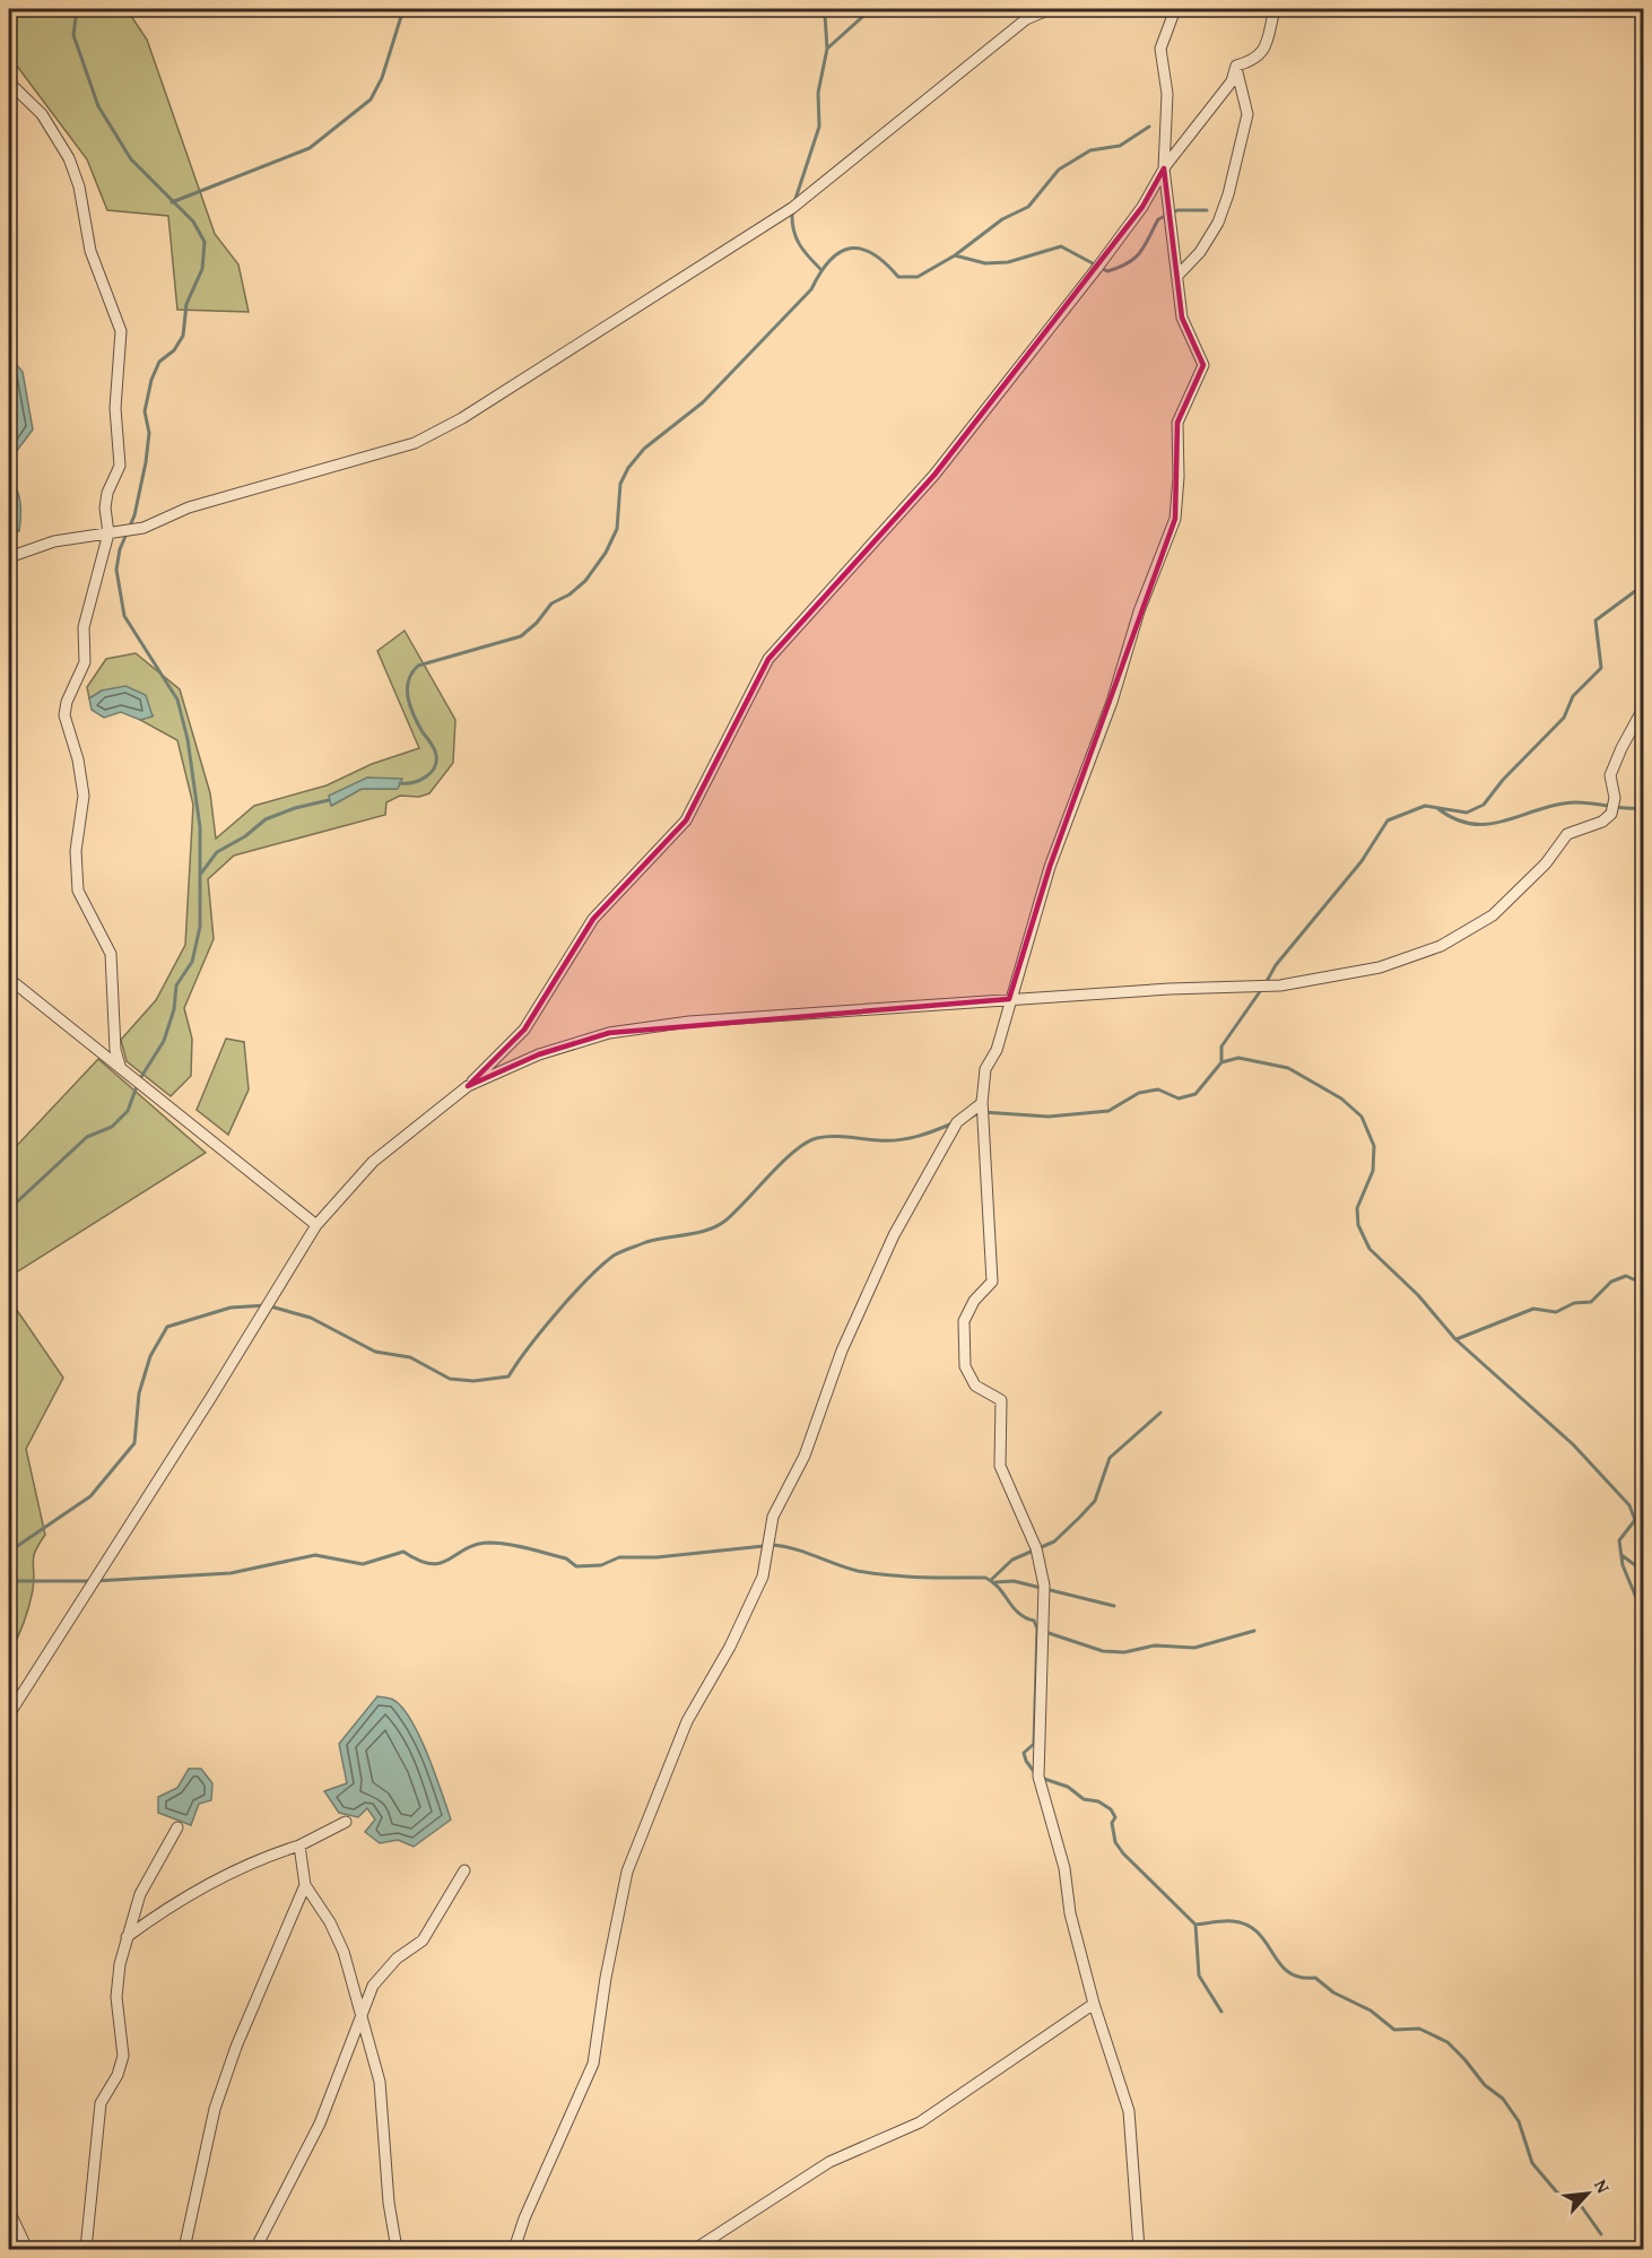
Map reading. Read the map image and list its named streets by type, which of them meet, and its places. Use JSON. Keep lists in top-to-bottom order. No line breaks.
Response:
{"north":"top right"}
